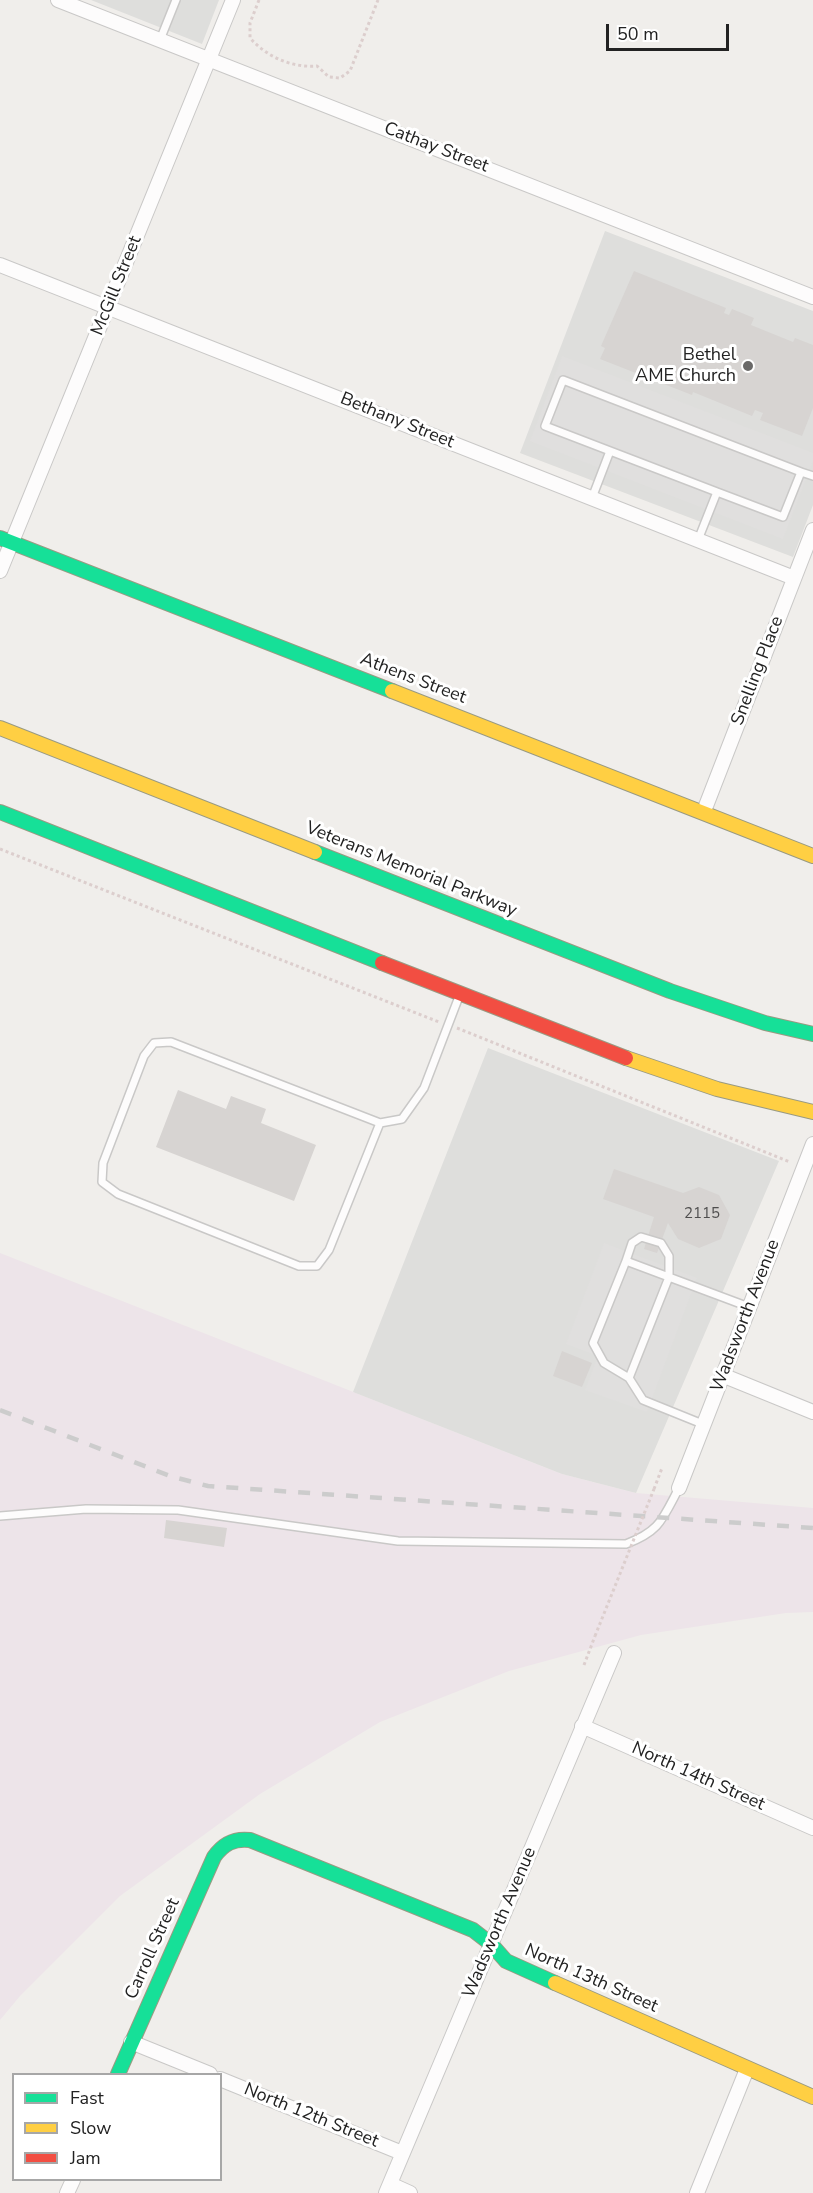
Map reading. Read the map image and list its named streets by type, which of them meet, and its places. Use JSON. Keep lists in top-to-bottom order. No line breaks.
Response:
{"streets":{"street":["Cathay Street","McGill Street","Bethany Street","Snelling Place","Athens Street","Veterans Memorial Parkway","Wadsworth Avenue","North 14th Street","Carroll Street","North 13th Street","North 12th Street"]},"crossings":[["Cathay Street","McGill Street"],["McGill Street","Bethany Street"],["McGill Street","Athens Street"],["Bethany Street","Snelling Place"],["Snelling Place","Athens Street"],["Wadsworth Avenue","North 14th Street"],["Wadsworth Avenue","North 13th Street"],["Wadsworth Avenue","North 12th Street"],["Carroll Street","North 13th Street"]],"places":["Bethel AME Church"],"house_numbers":["2115"],"legend":["Fast","Slow","Jam"],"scale_bar":"50 m"}
